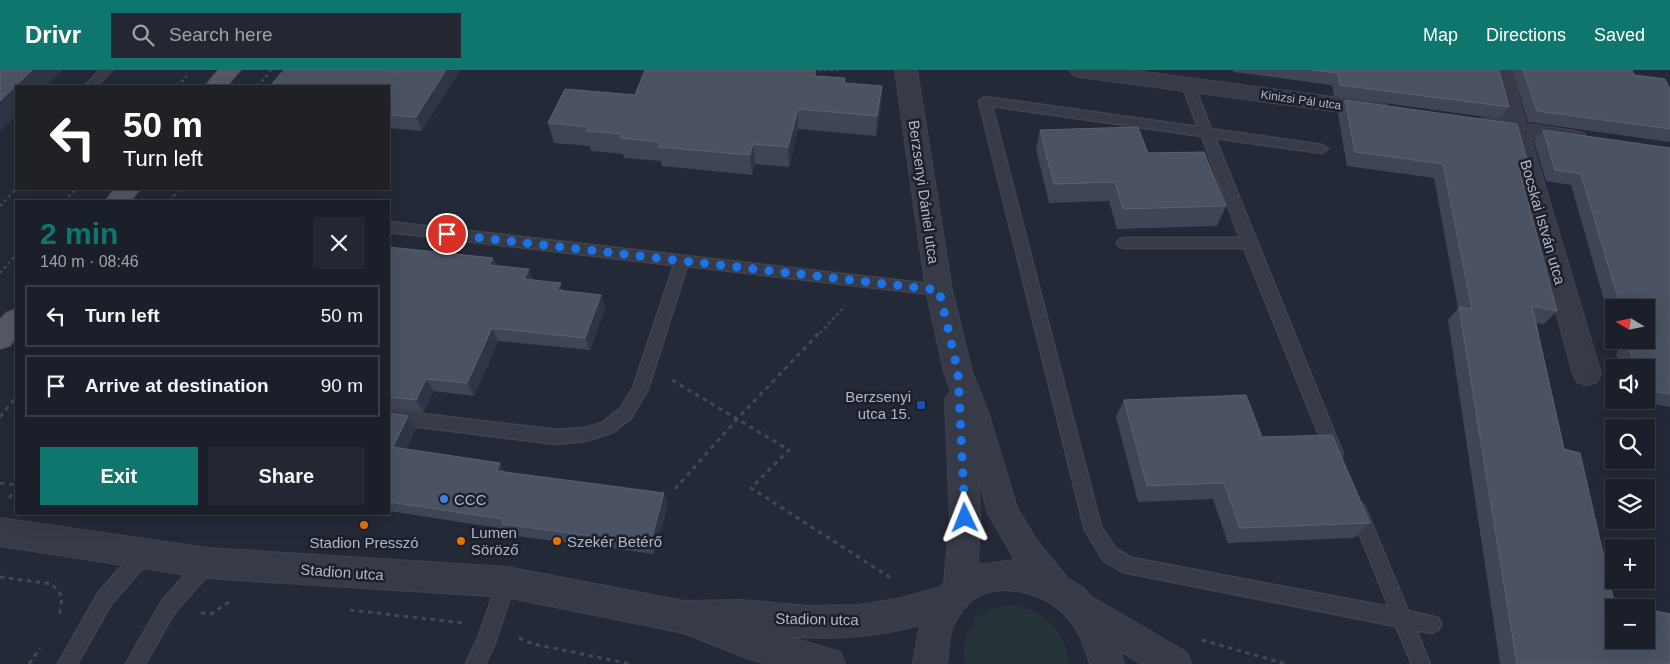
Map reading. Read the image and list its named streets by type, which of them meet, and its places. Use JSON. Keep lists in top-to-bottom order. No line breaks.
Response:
{"streets":{"street":["Kinizsi Pál utca","Berzsenyi Dániel utca","Bocskai István utca","Stadion utca"]},"crossings":[["Berzsenyi Dániel utca","Stadion utca"]],"places":{"transit":["Berzsenyi utca 15."],"other":["CCC","Stadion Presszó","Lumen Söröző","Szekér Betérő"]},"north":"left","page":{"header":"Drivr","search":"Search here","nav":["Map","Directions","Saved"],"turn":["50 m","Turn left"],"heading":["2 min","140 m · 08:46"],"list":[{"name":"Turn left","value":"50 m"},{"name":"Arrive at destination","value":"90 m"}],"map_buttons":["+","−"],"buttons":["Exit","Share"]}}
